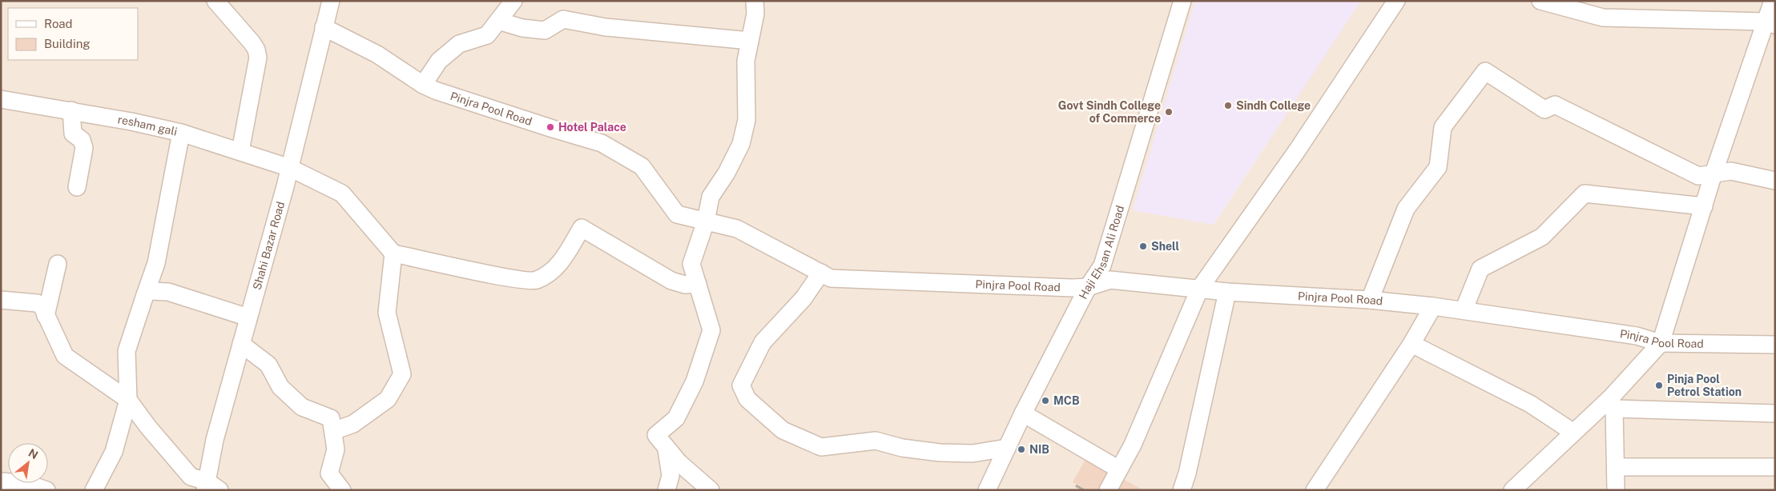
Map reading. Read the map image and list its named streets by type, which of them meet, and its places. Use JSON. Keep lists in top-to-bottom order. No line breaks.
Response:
{"streets":{"street":["Pinjra Pool Road","resham gali","Shahi Bazar Road","Haji Ehsan Ali Road"]},"crossings":[["Pinjra Pool Road","Shahi Bazar Road"],["Pinjra Pool Road","Haji Ehsan Ali Road"],["resham gali","Shahi Bazar Road"]],"places":["Sindh College","Govt Sindh College of Commerce","Hotel Palace","Shell","Pinja Pool Petrol Station","MCB","NIB"],"legend":["Road","Building"],"north":"top right"}
